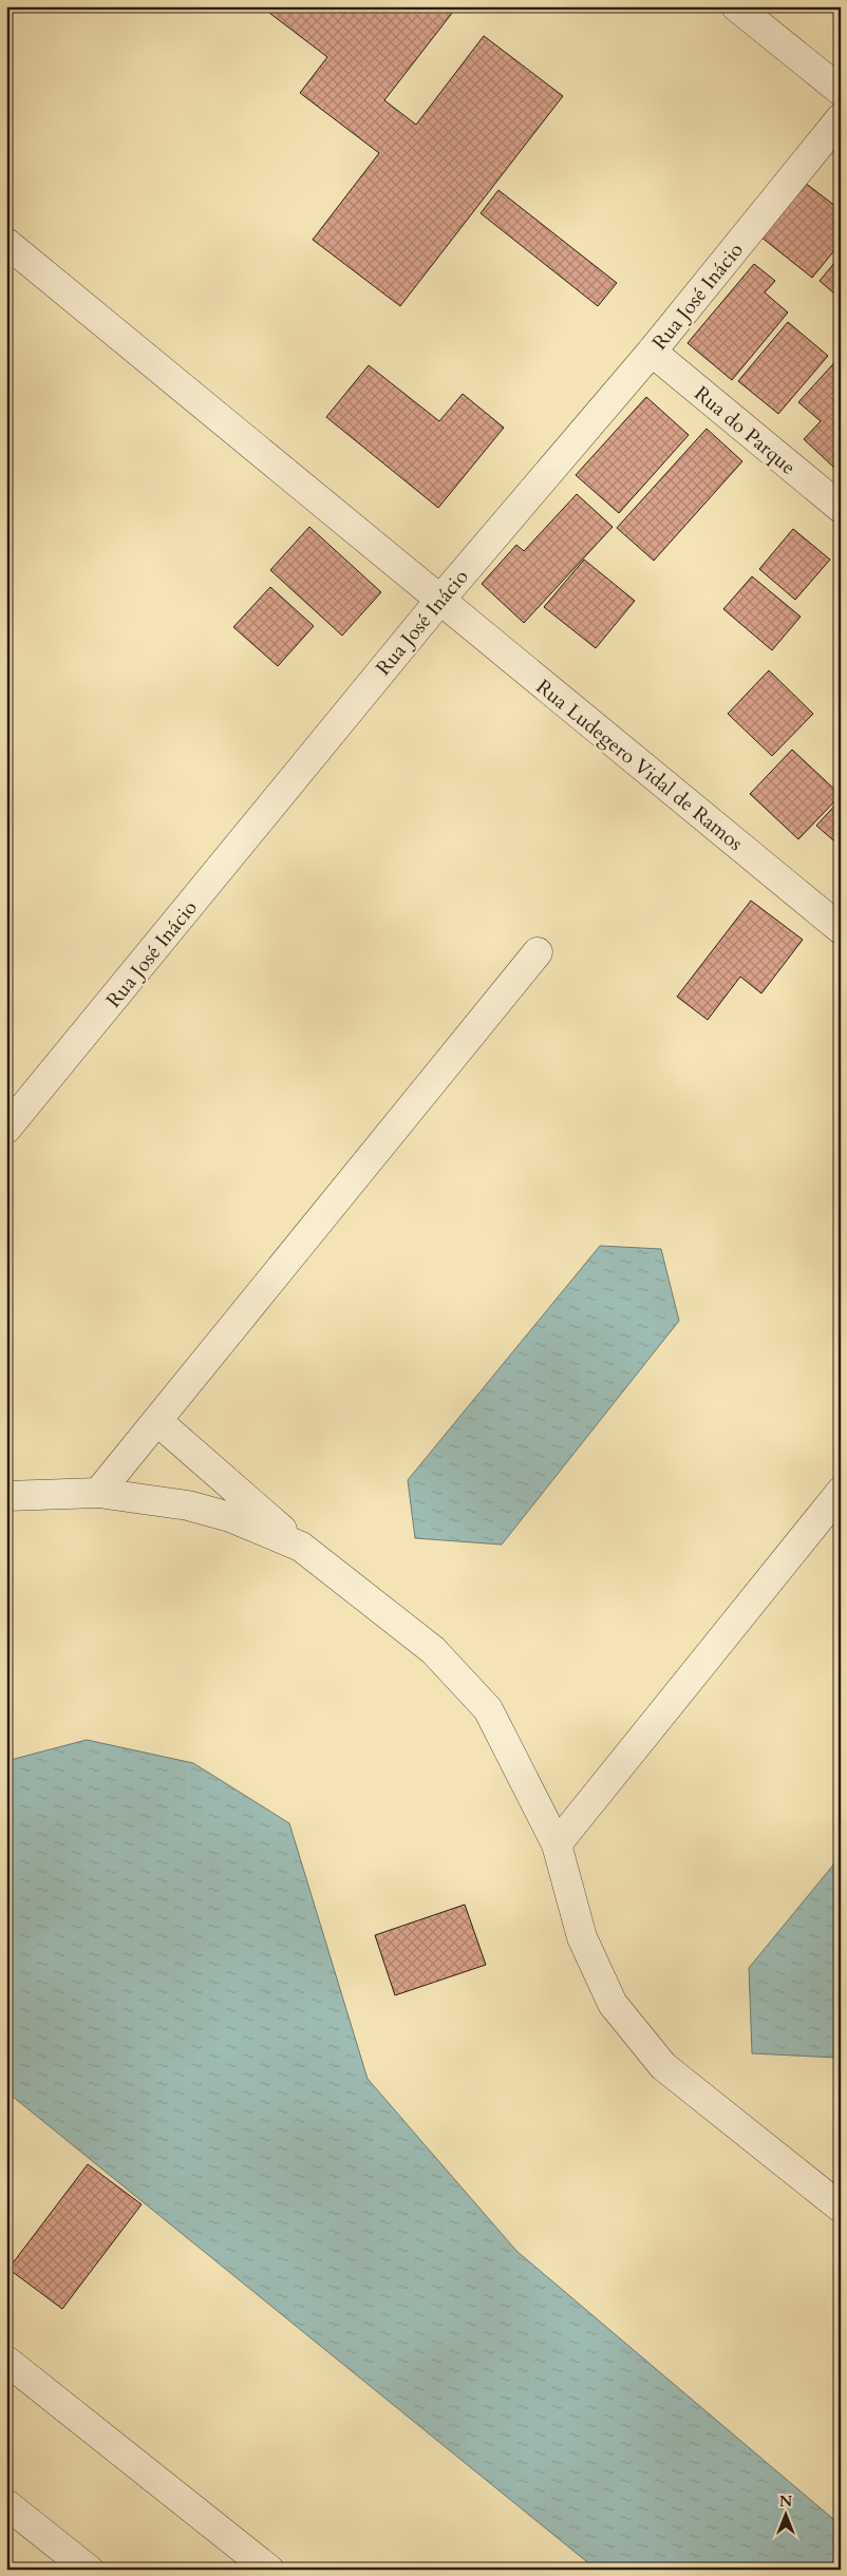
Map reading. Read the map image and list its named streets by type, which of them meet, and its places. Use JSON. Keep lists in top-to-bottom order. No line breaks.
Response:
{"streets":{"street":["Rua José Inácio","Rua do Parque","Rua Ludegero Vidal de Ramos"]},"crossings":[["Rua José Inácio","Rua do Parque"],["Rua José Inácio","Rua Ludegero Vidal de Ramos"]],"north":"top"}
